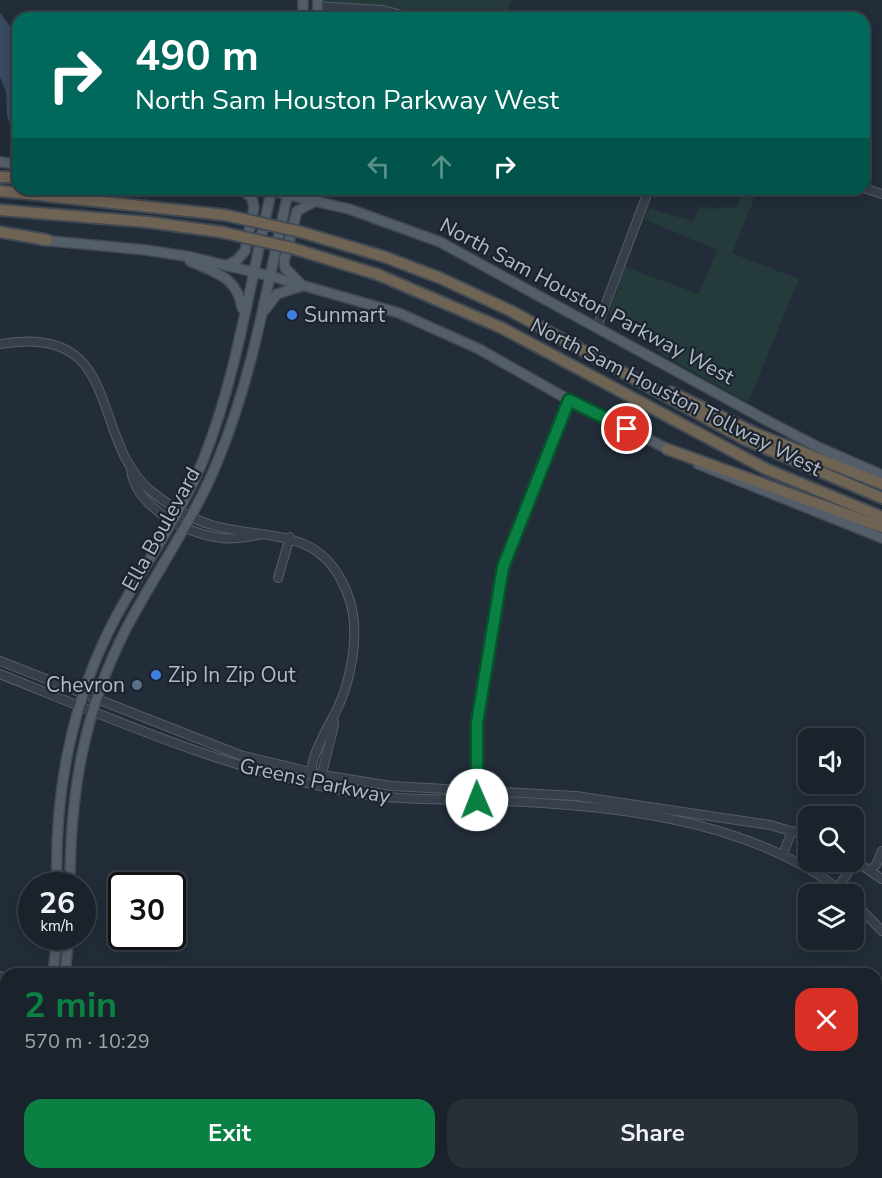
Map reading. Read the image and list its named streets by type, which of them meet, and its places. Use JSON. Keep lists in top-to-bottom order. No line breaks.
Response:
{"streets":{"highway":["North Sam Houston Tollway West"],"main road":["North Sam Houston Parkway West","Ella Boulevard"],"street":["Greens Parkway"]},"crossings":[["Ella Boulevard","Greens Parkway"]],"places":["Sunmart","Zip In Zip Out","Chevron"],"page":{"turn":["490 m","North Sam Houston Parkway West"],"speed":"26 km/h","limit":"30","heading":["2 min","570 m · 10:29"],"buttons":["Exit","Share"]}}
